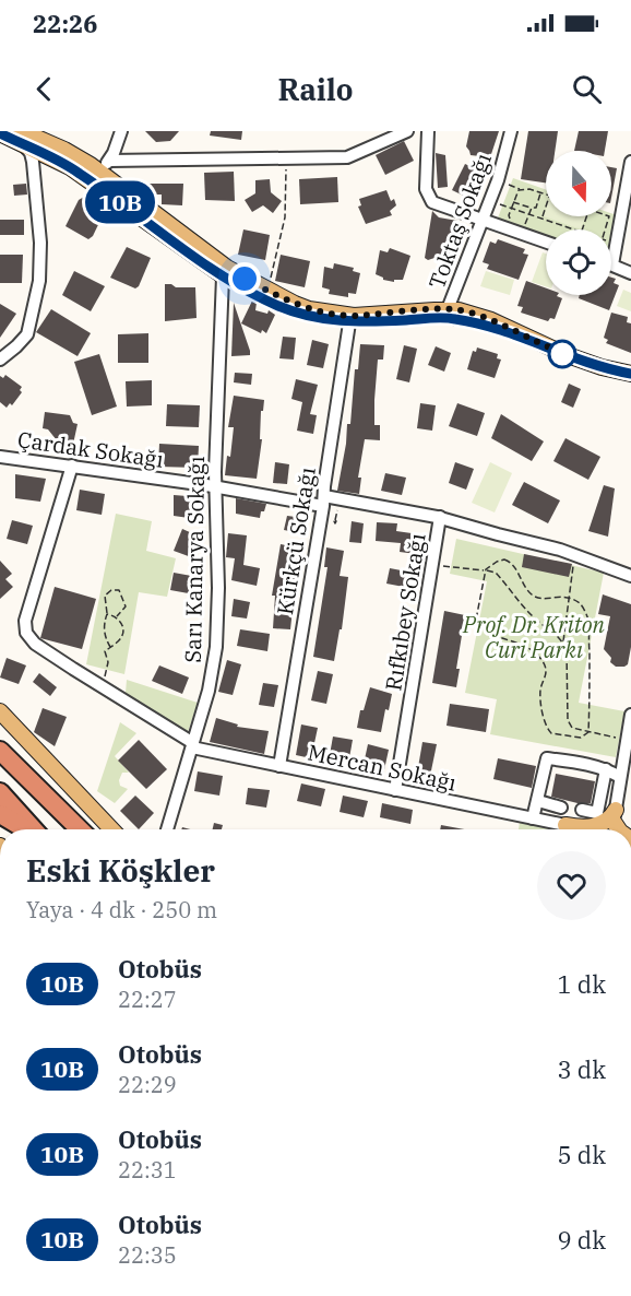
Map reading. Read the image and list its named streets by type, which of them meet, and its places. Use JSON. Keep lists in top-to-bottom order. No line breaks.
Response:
{"streets":{"street":["Toktaş Sokağı","Çardak Sokağı","Kürkçü Sokağı","Sarı Kanarya Sokağı","Rıfkıbey Sokağı","Mercan Sokağı"]},"crossings":[["Çardak Sokağı","Kürkçü Sokağı"],["Çardak Sokağı","Sarı Kanarya Sokağı"],["Çardak Sokağı","Rıfkıbey Sokağı"],["Çardak Sokağı","Mercan Sokağı"],["Kürkçü Sokağı","Rıfkıbey Sokağı"],["Kürkçü Sokağı","Mercan Sokağı"],["Sarı Kanarya Sokağı","Mercan Sokağı"],["Rıfkıbey Sokağı","Mercan Sokağı"]],"parks":["Prof. Dr. Kriton Curi Parkı"],"lines":["bus line 10B"],"north":"bottom","page":{"status":"22:26","header":"Railo","on_map":"10B","heading":["Eski Köşkler","Yaya · 4 dk · 250 m"],"list":[{"mark":"10B","name":"Otobüs","note":"22:27","value":"1 dk"},{"mark":"10B","name":"Otobüs","note":"22:29","value":"3 dk"},{"mark":"10B","name":"Otobüs","note":"22:31","value":"5 dk"},{"mark":"10B","name":"Otobüs","note":"22:35","value":"9 dk"}]}}
